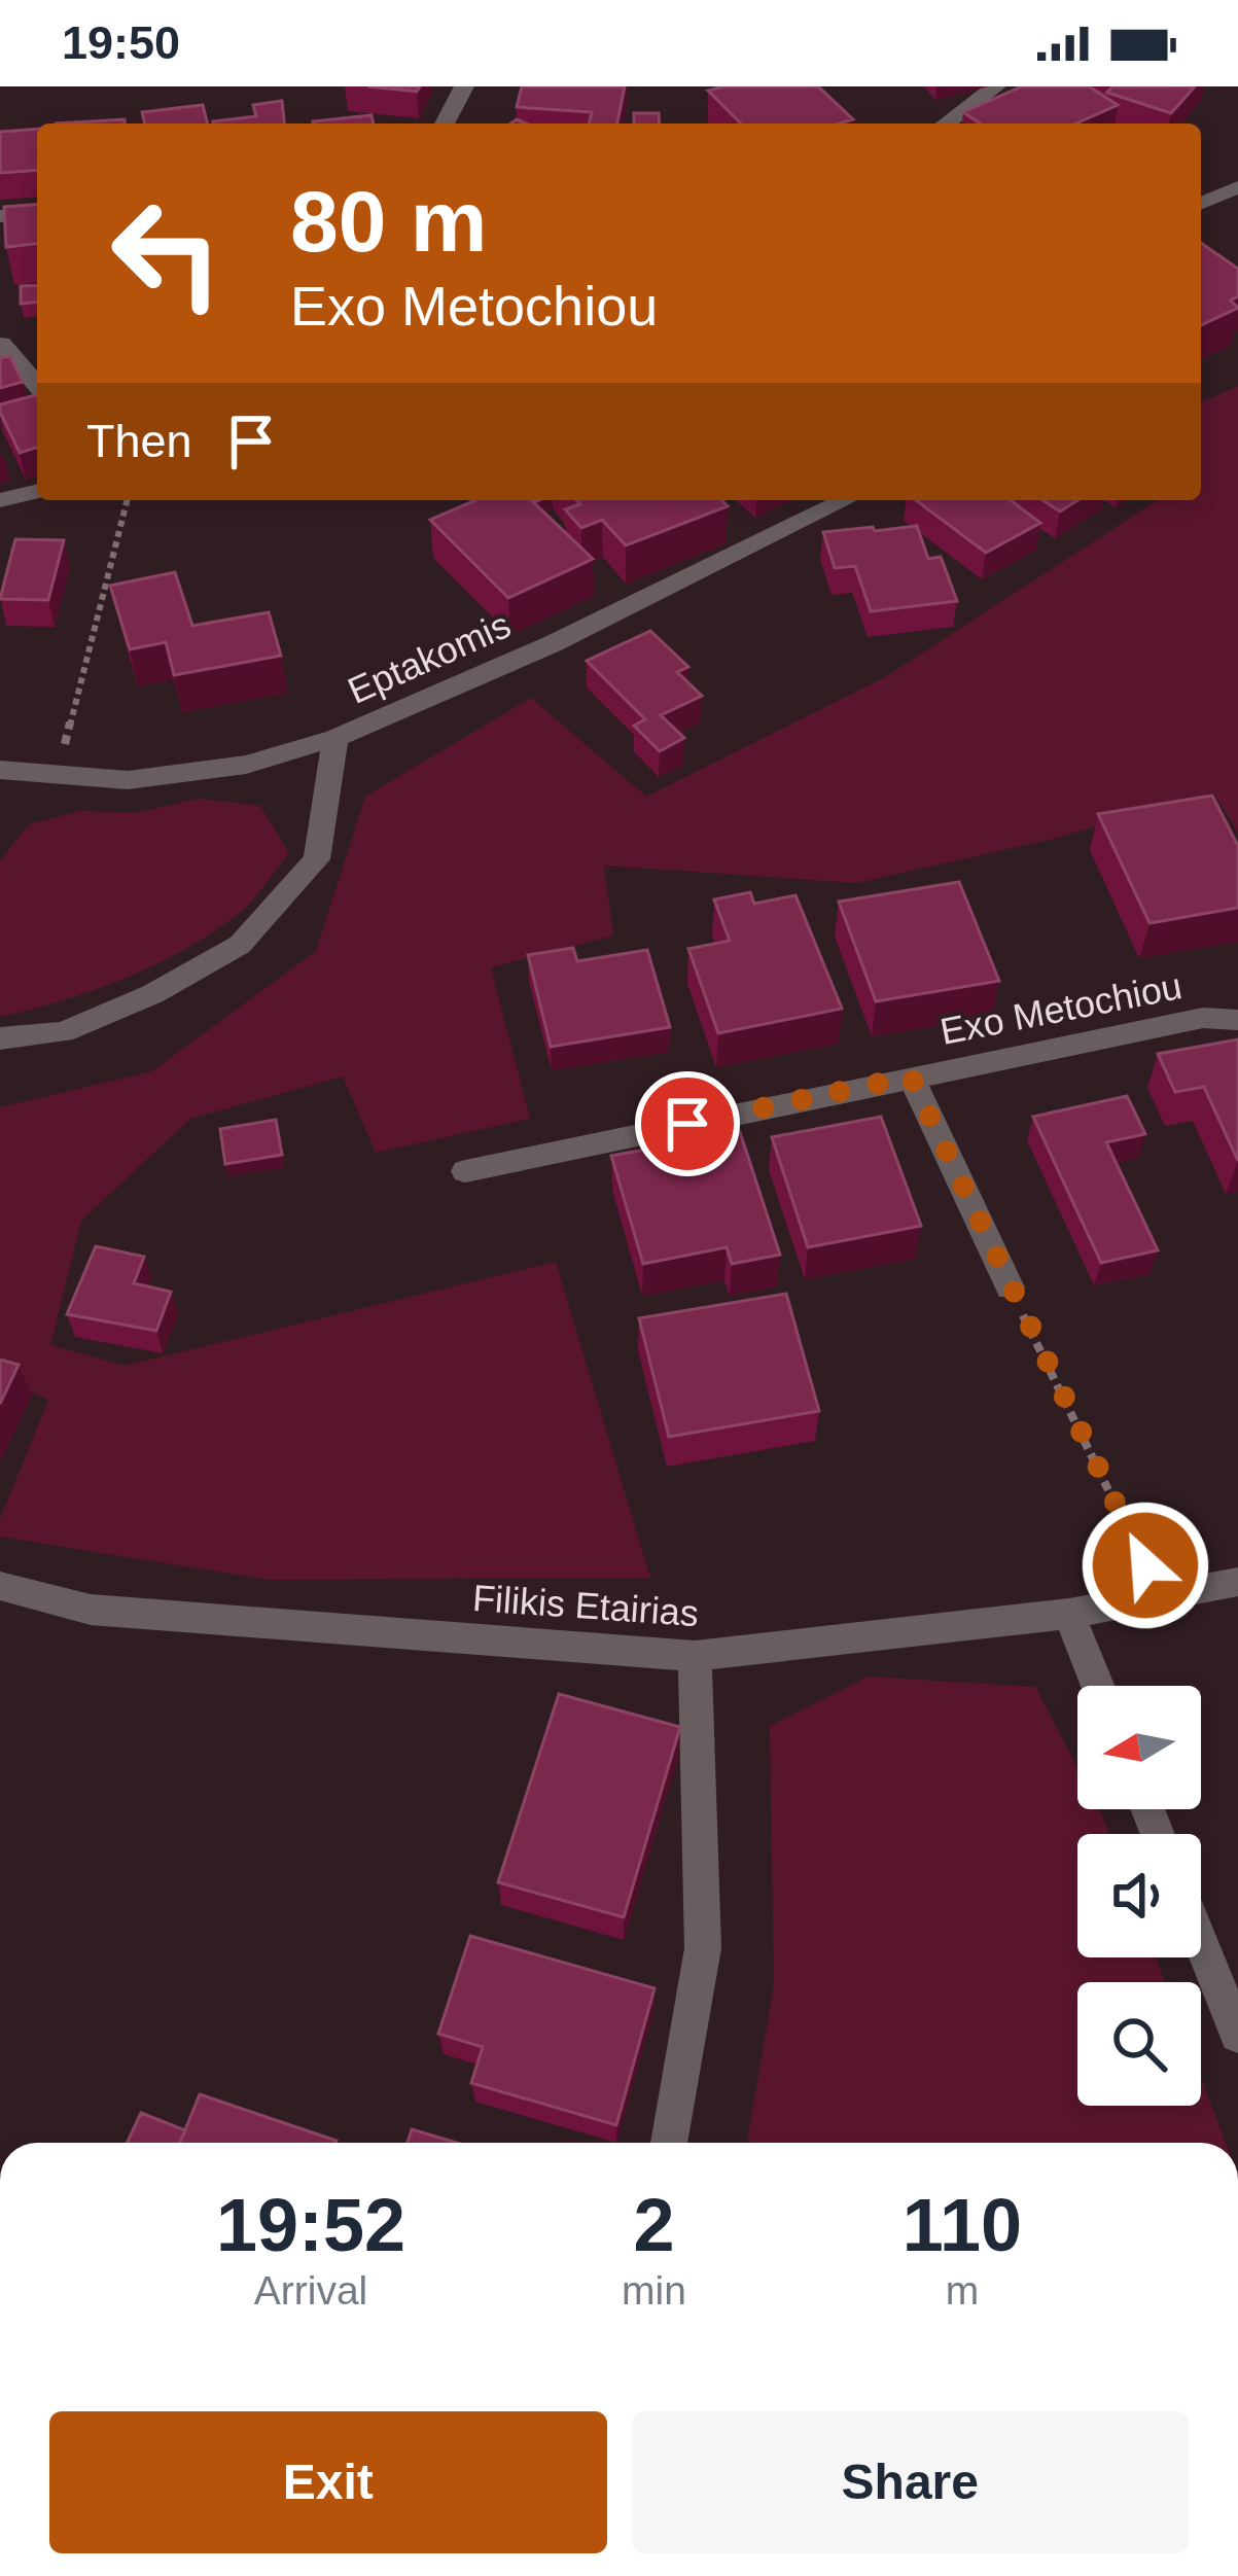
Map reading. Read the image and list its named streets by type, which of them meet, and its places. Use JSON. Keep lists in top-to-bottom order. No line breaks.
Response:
{"streets":{"street":["Eptakomis","Exo Metochiou","Filikis Etairias"]},"north":"left","page":{"status":"19:50","turn":["80 m","Exo Metochiou"],"then":"Then","eta":["19:52","Arrival","2","min","110","m"],"buttons":["Exit","Share"]}}
